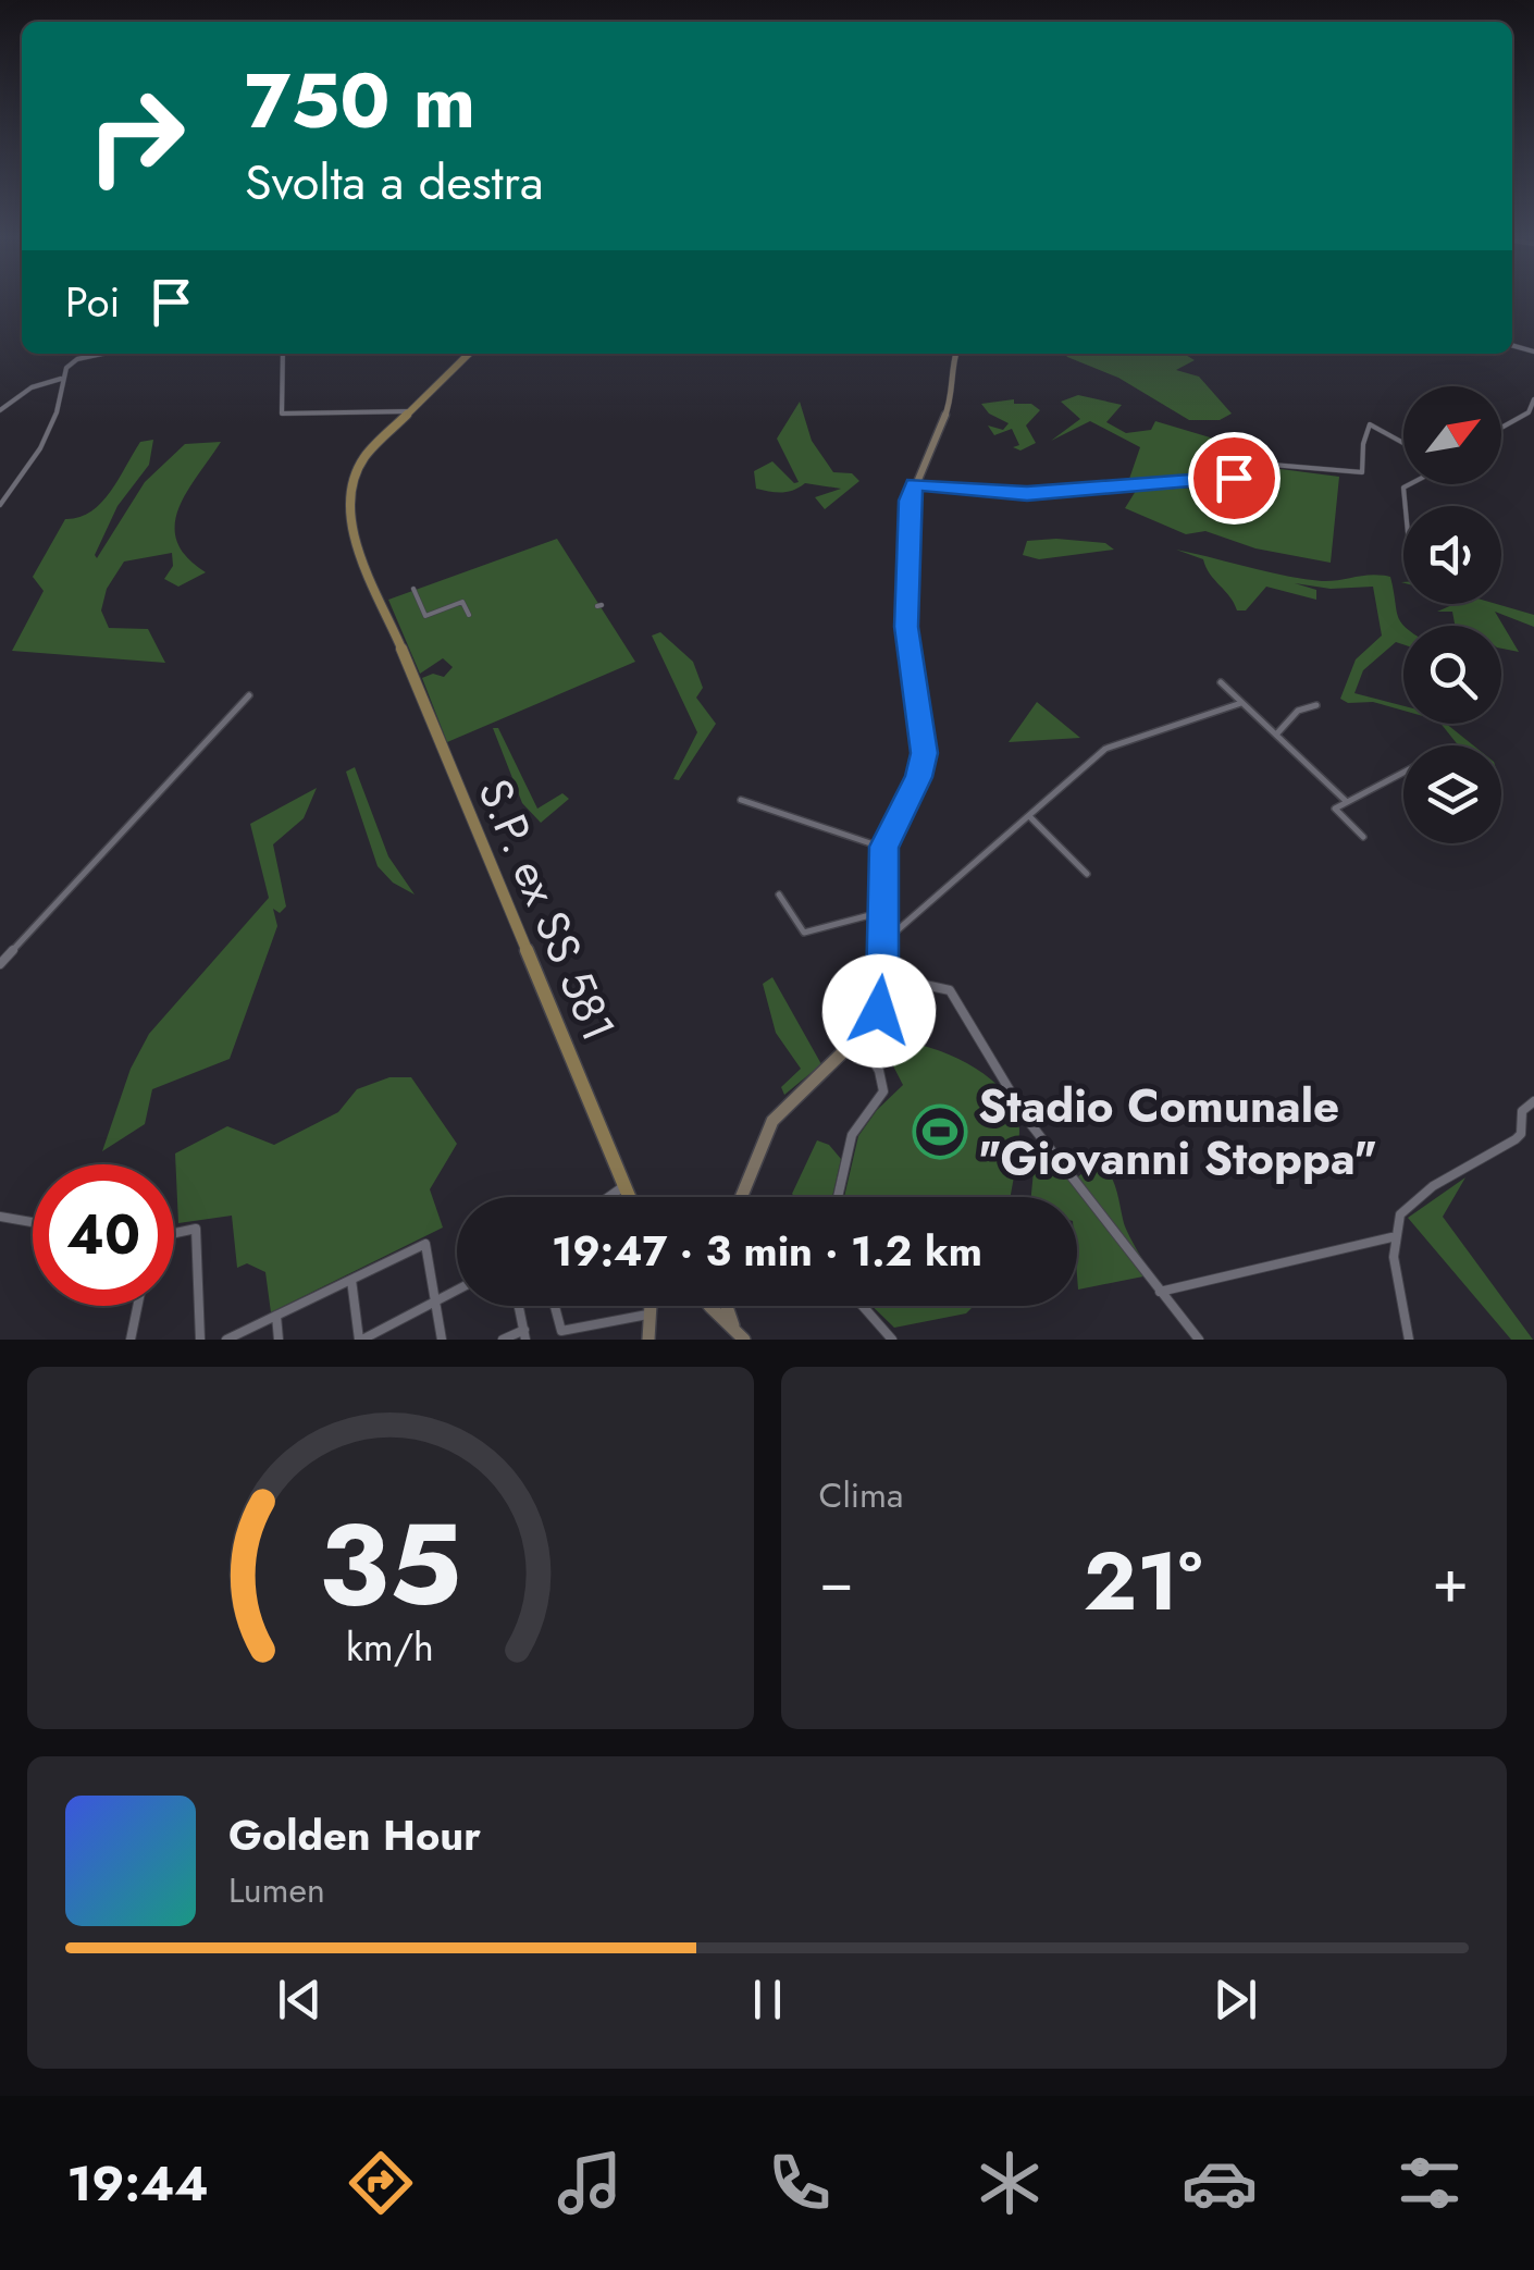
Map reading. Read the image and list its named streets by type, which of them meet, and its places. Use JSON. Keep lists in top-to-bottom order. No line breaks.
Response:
{"streets":{"main road":["S.P. ex SS 581"]},"places":{"sports":["Stadio Comunale \"Giovanni Stoppa\""]},"north":"top right","page":{"turn":["750 m","Svolta a destra"],"then":"Poi","limit":"40","trip":"19:47 · 3 min · 1.2 km","tile":"Clima","heat":["−","21°","+"],"song":["Golden Hour","Lumen"],"tabs":"19:44","gauge":["35","km/h"]}}
